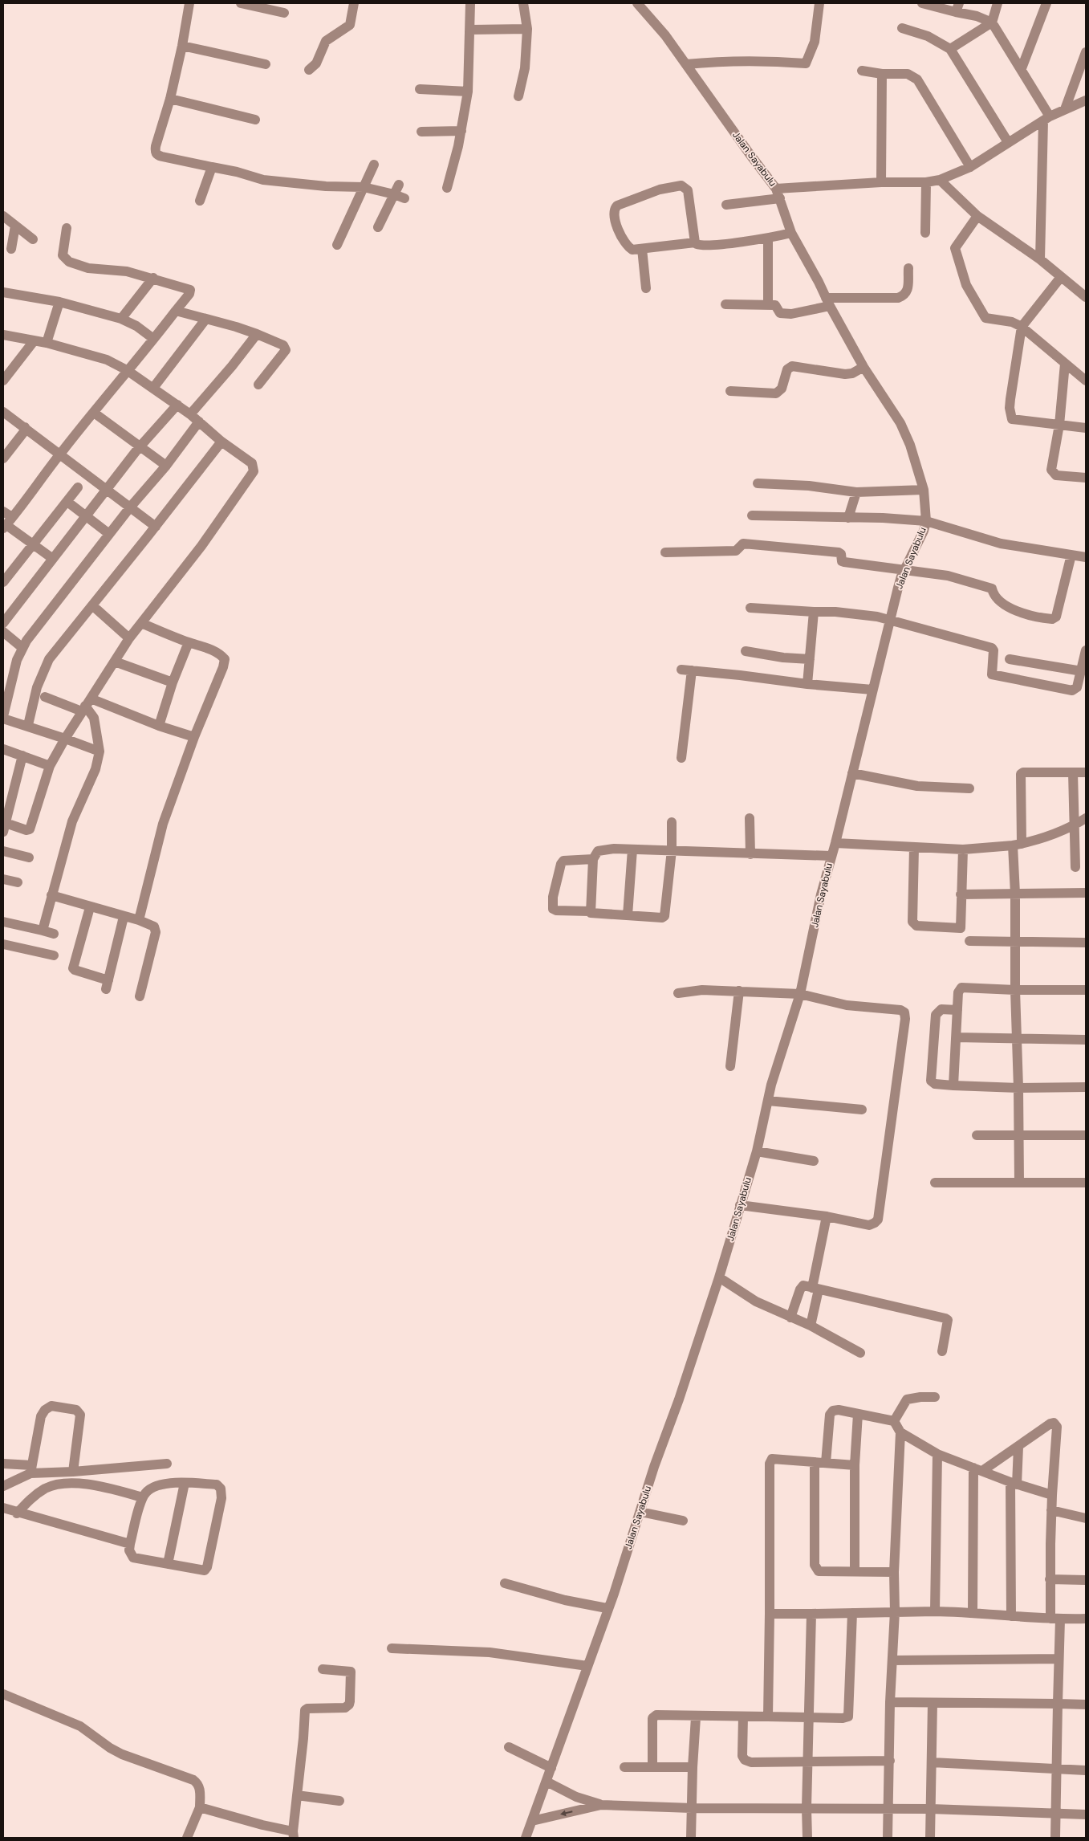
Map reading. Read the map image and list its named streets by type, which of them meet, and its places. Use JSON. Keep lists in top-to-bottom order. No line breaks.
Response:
{"streets":{"street":["Jalan Sayabulu"]}}
